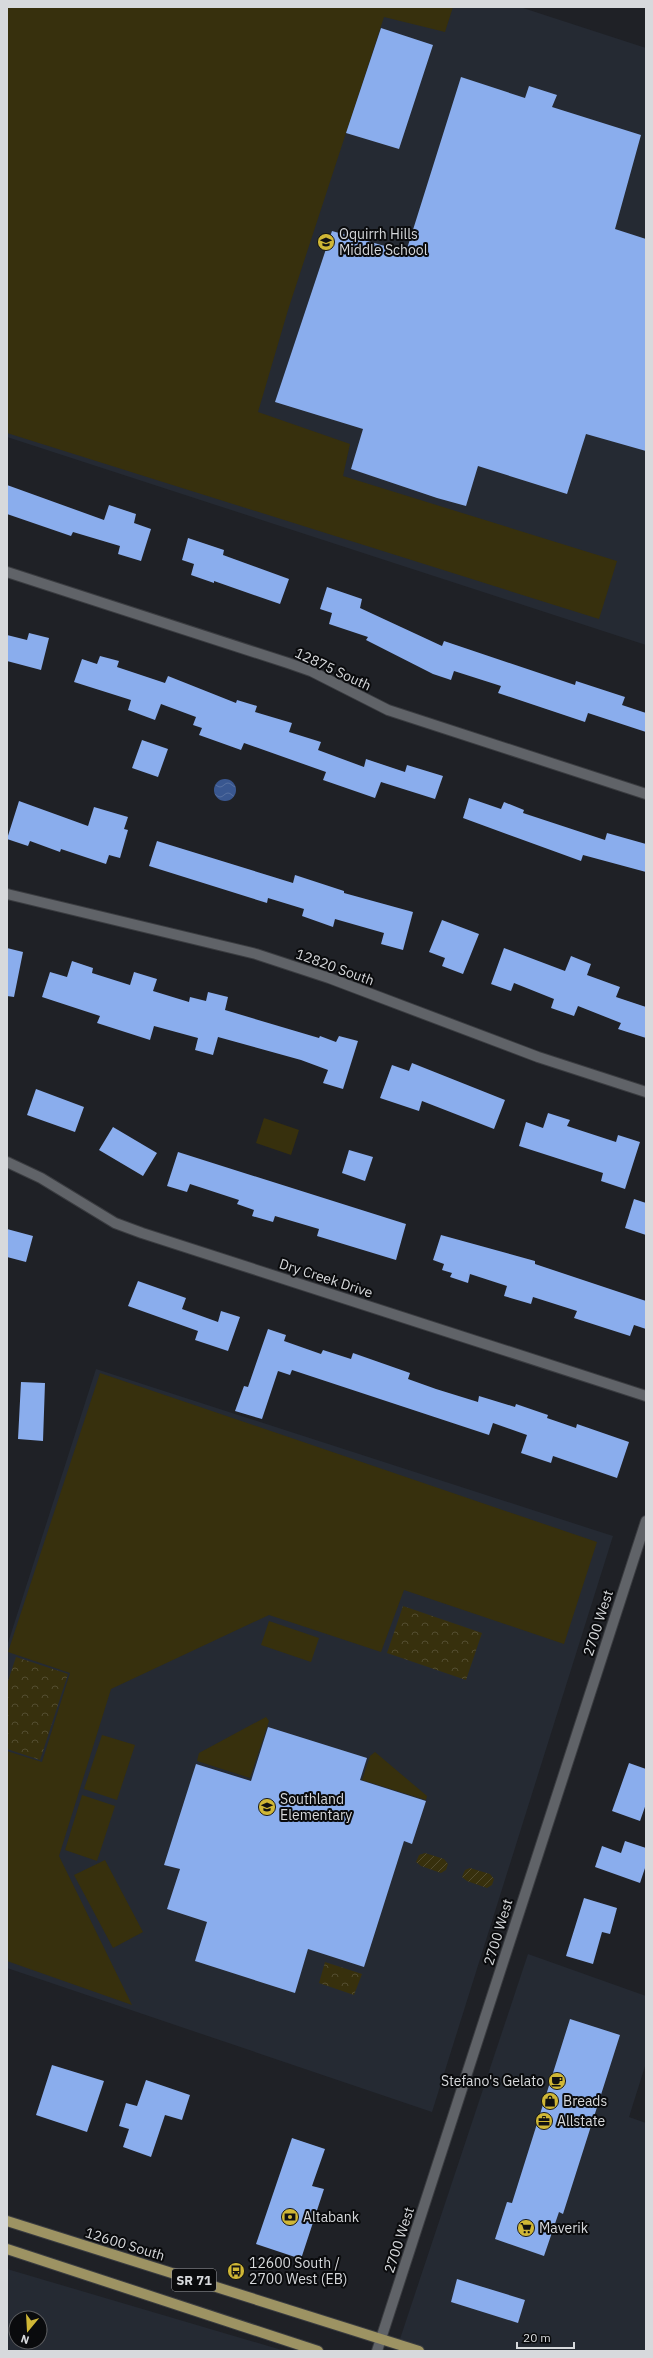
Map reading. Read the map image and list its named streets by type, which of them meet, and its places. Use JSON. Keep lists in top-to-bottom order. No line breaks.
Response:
{"streets":{"main road":["12600 South","SR 71"],"street":["12875 South","12820 South","Dry Creek Drive","2700 West"]},"crossings":[["2700 West","12600 South"]],"places":{"school or university":["Oquirrh Hills Middle School","Southland Elementary"],"cafe":["Stefano's Gelato"],"shop":["Breads"],"office":["Allstate"],"bank":["Altabank"],"supermarket":["Maverik"],"bus stop":["12600 South / 2700 West (EB)"]},"scale_bar":"20 m","north":"bottom"}
